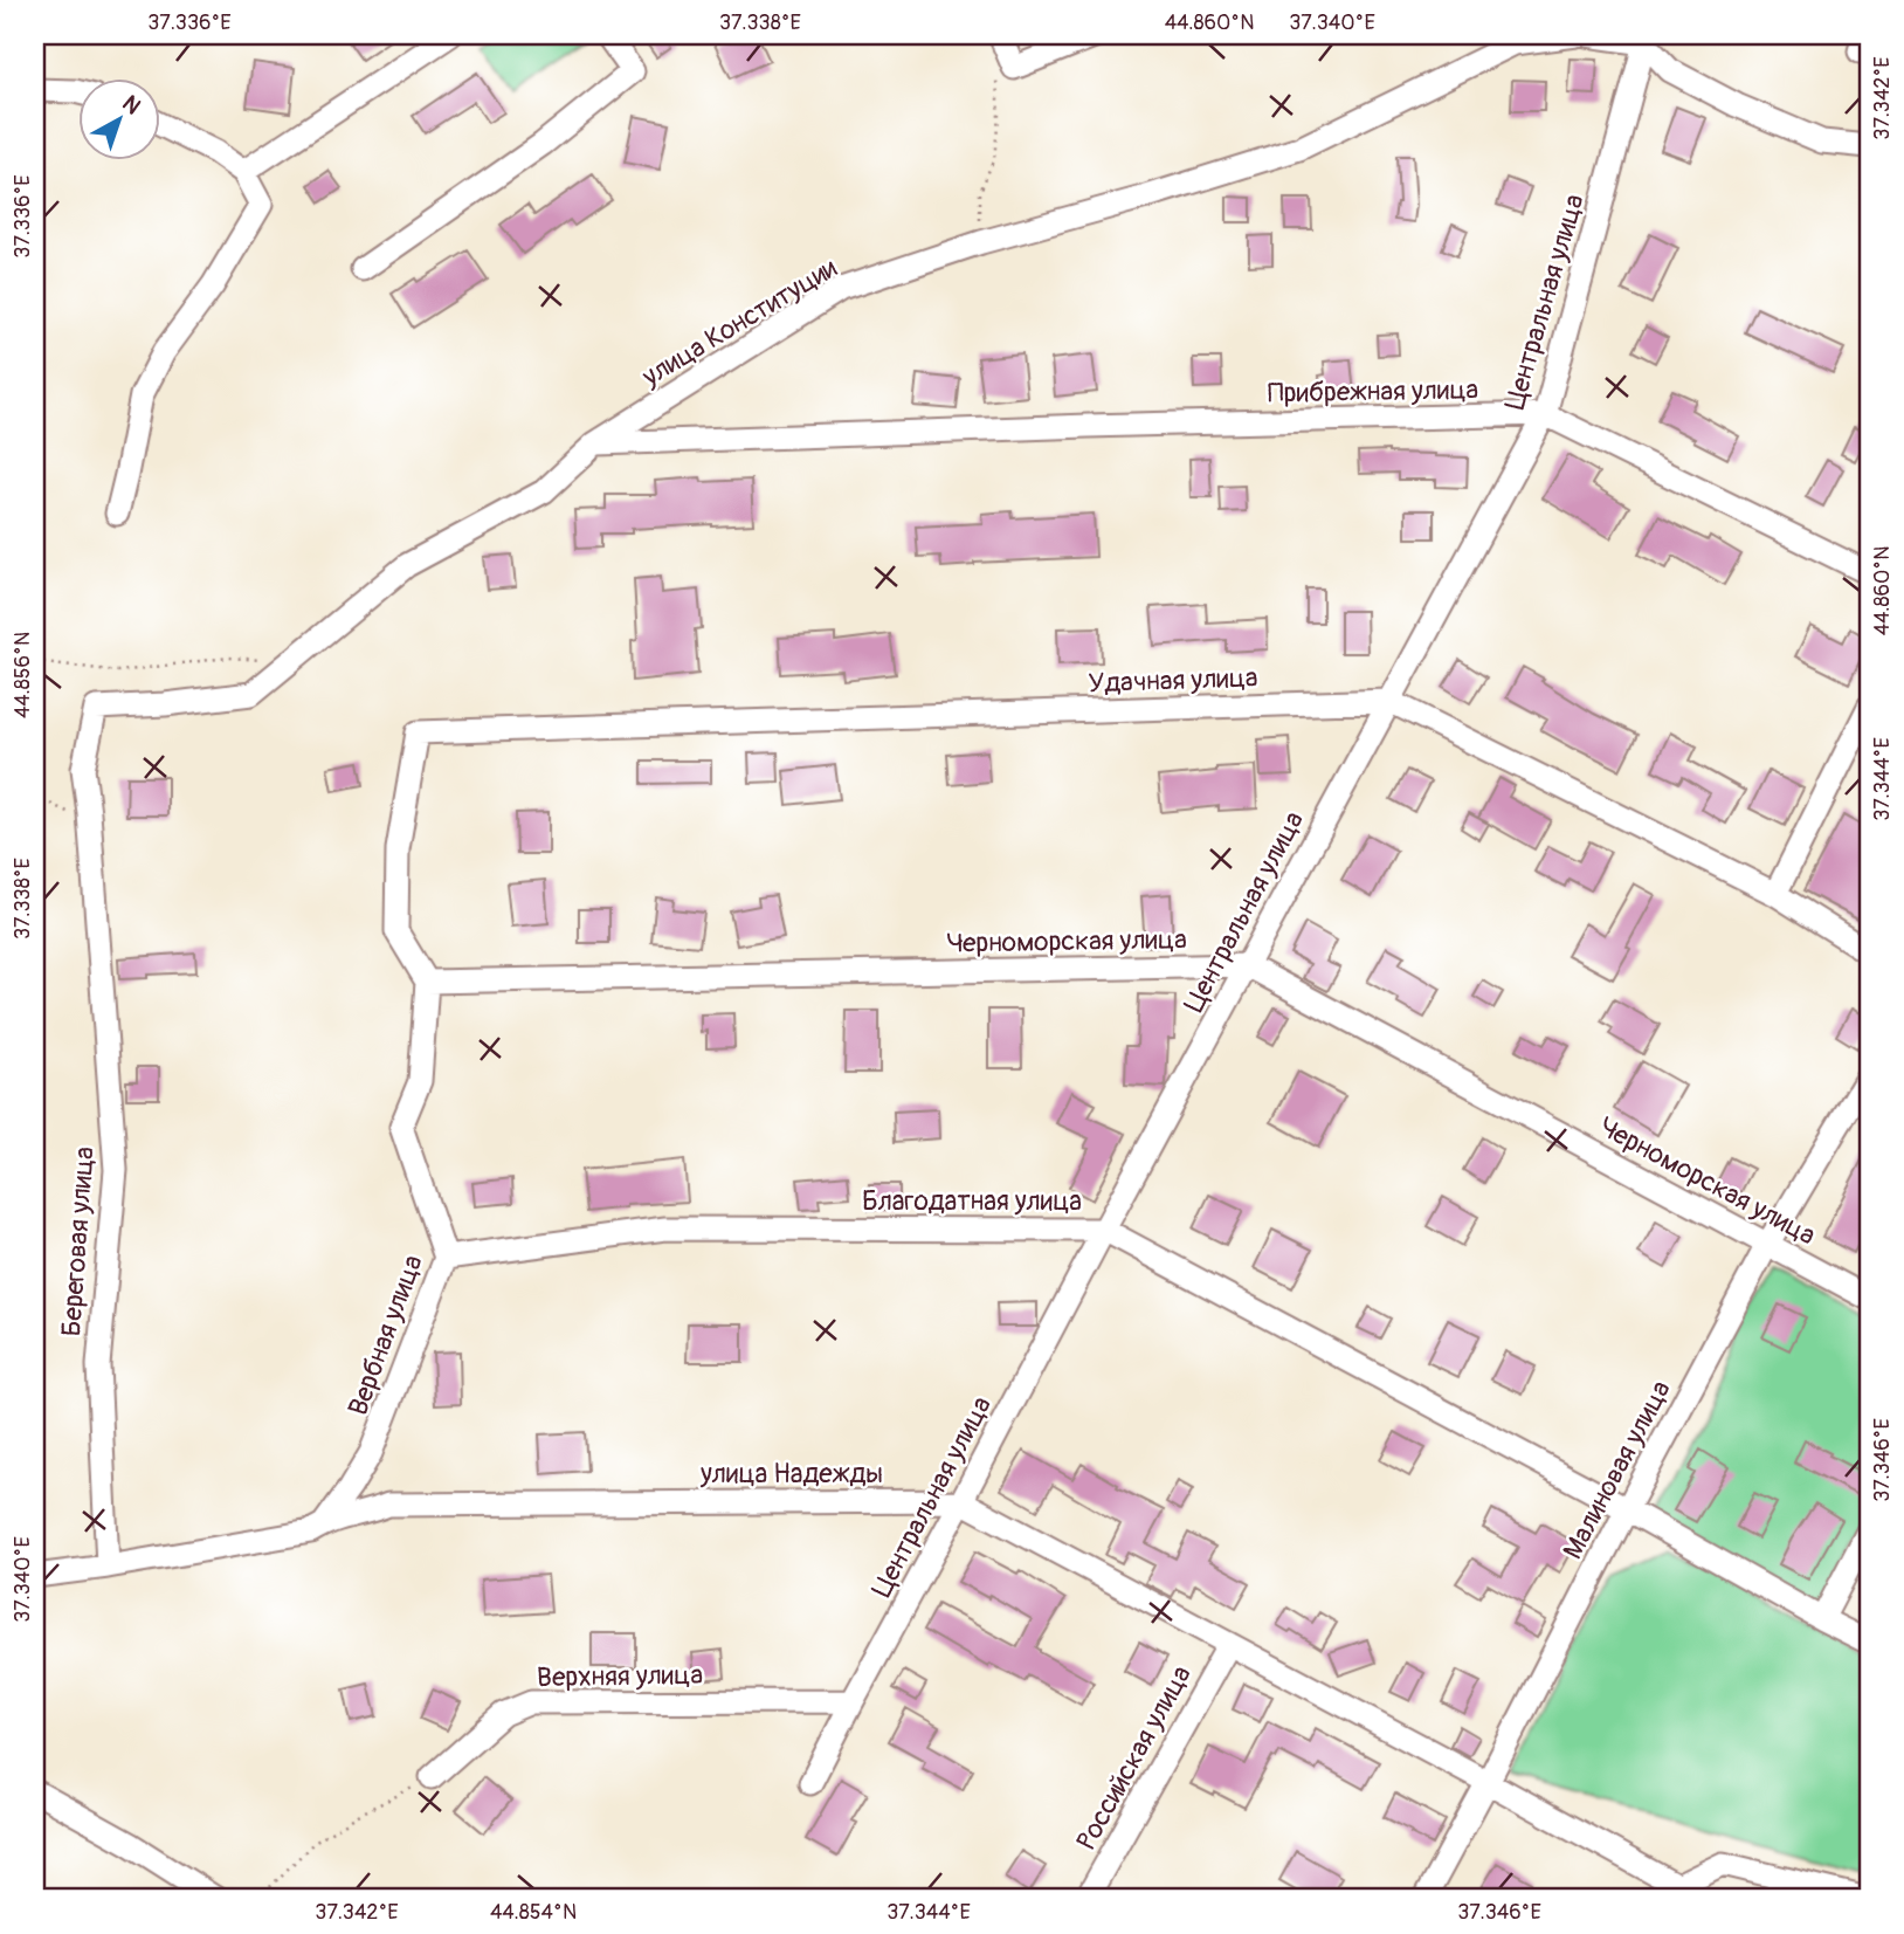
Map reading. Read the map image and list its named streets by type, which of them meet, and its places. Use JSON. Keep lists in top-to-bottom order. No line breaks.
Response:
{"streets":{"street":["Центральная улица","улица Конституции","Прибрежная улица","Удачная улица","Черноморская улица","Благодатная улица","Береговая улица","Вербная улица","Малиновая улица","улица Надежды","Верхняя улица","Российская улица"]},"crossings":[["Центральная улица","Прибрежная улица"],["Центральная улица","Удачная улица"],["Центральная улица","Черноморская улица"],["Центральная улица","Благодатная улица"],["Центральная улица","улица Надежды"],["Центральная улица","Верхняя улица"],["улица Конституции","Прибрежная улица"],["улица Конституции","Береговая улица"],["Удачная улица","Черноморская улица"],["Удачная улица","Вербная улица"],["Черноморская улица","Вербная улица"],["Черноморская улица","Малиновая улица"],["Благодатная улица","Вербная улица"],["Благодатная улица","Малиновая улица"],["Береговая улица","улица Надежды"],["Вербная улица","улица Надежды"],["Малиновая улица","улица Надежды"],["улица Надежды","Российская улица"]],"north":"top right","coordinates":["37.336°E","37.338°E","44.860°N","37.340°E","37.342°E","44.856°N","37.344°E","37.346°E","44.854°N"]}
